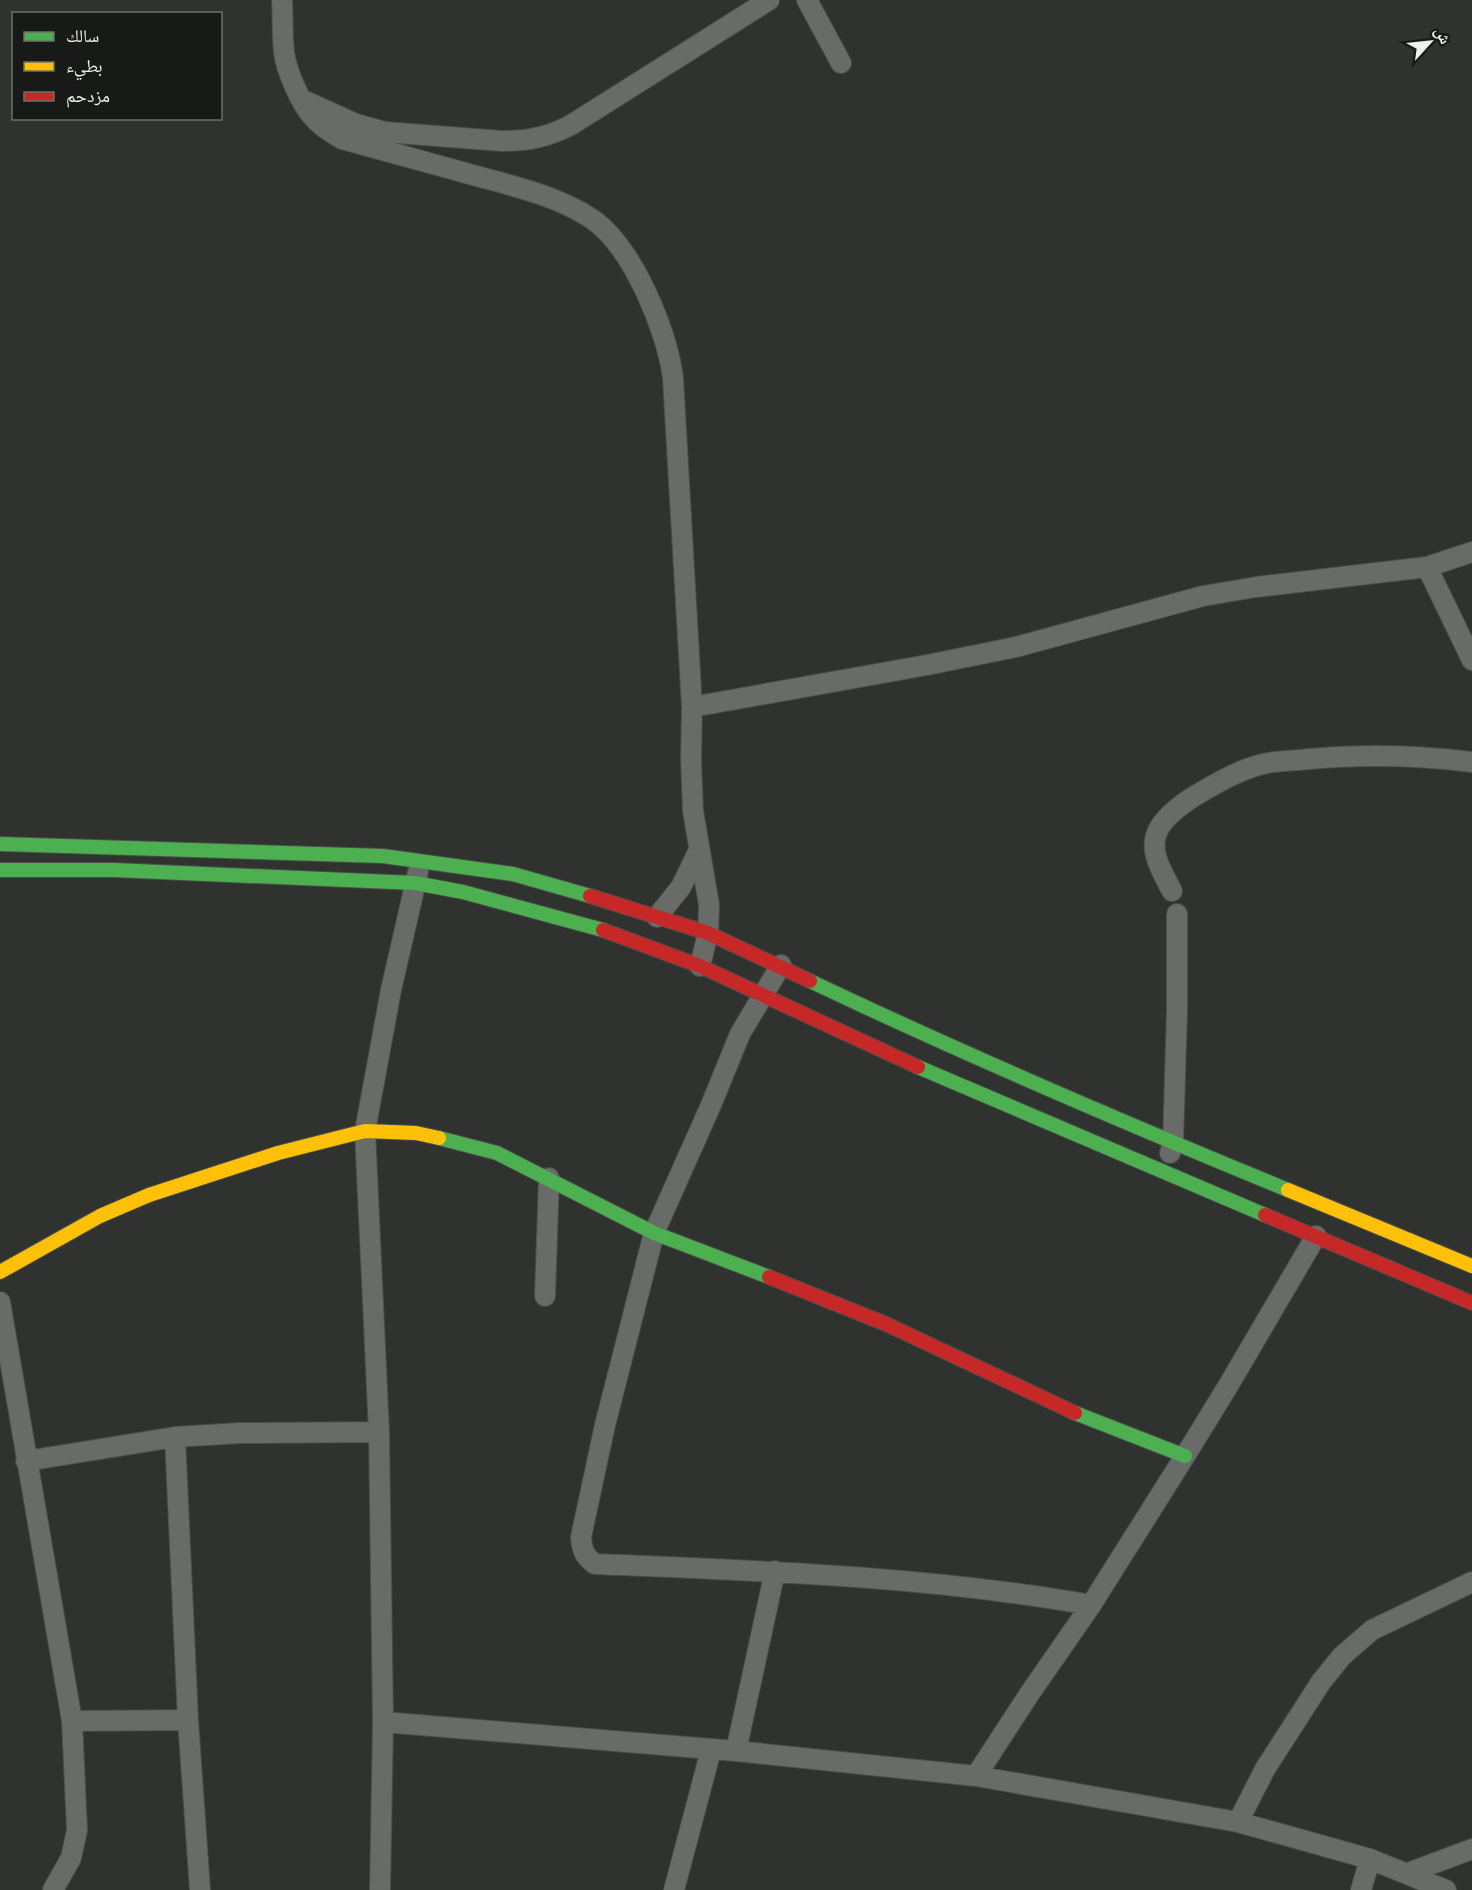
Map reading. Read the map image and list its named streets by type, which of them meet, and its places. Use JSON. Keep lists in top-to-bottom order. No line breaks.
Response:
{"legend":["سالك","بطيء","مزدحم"],"north":"top right"}
